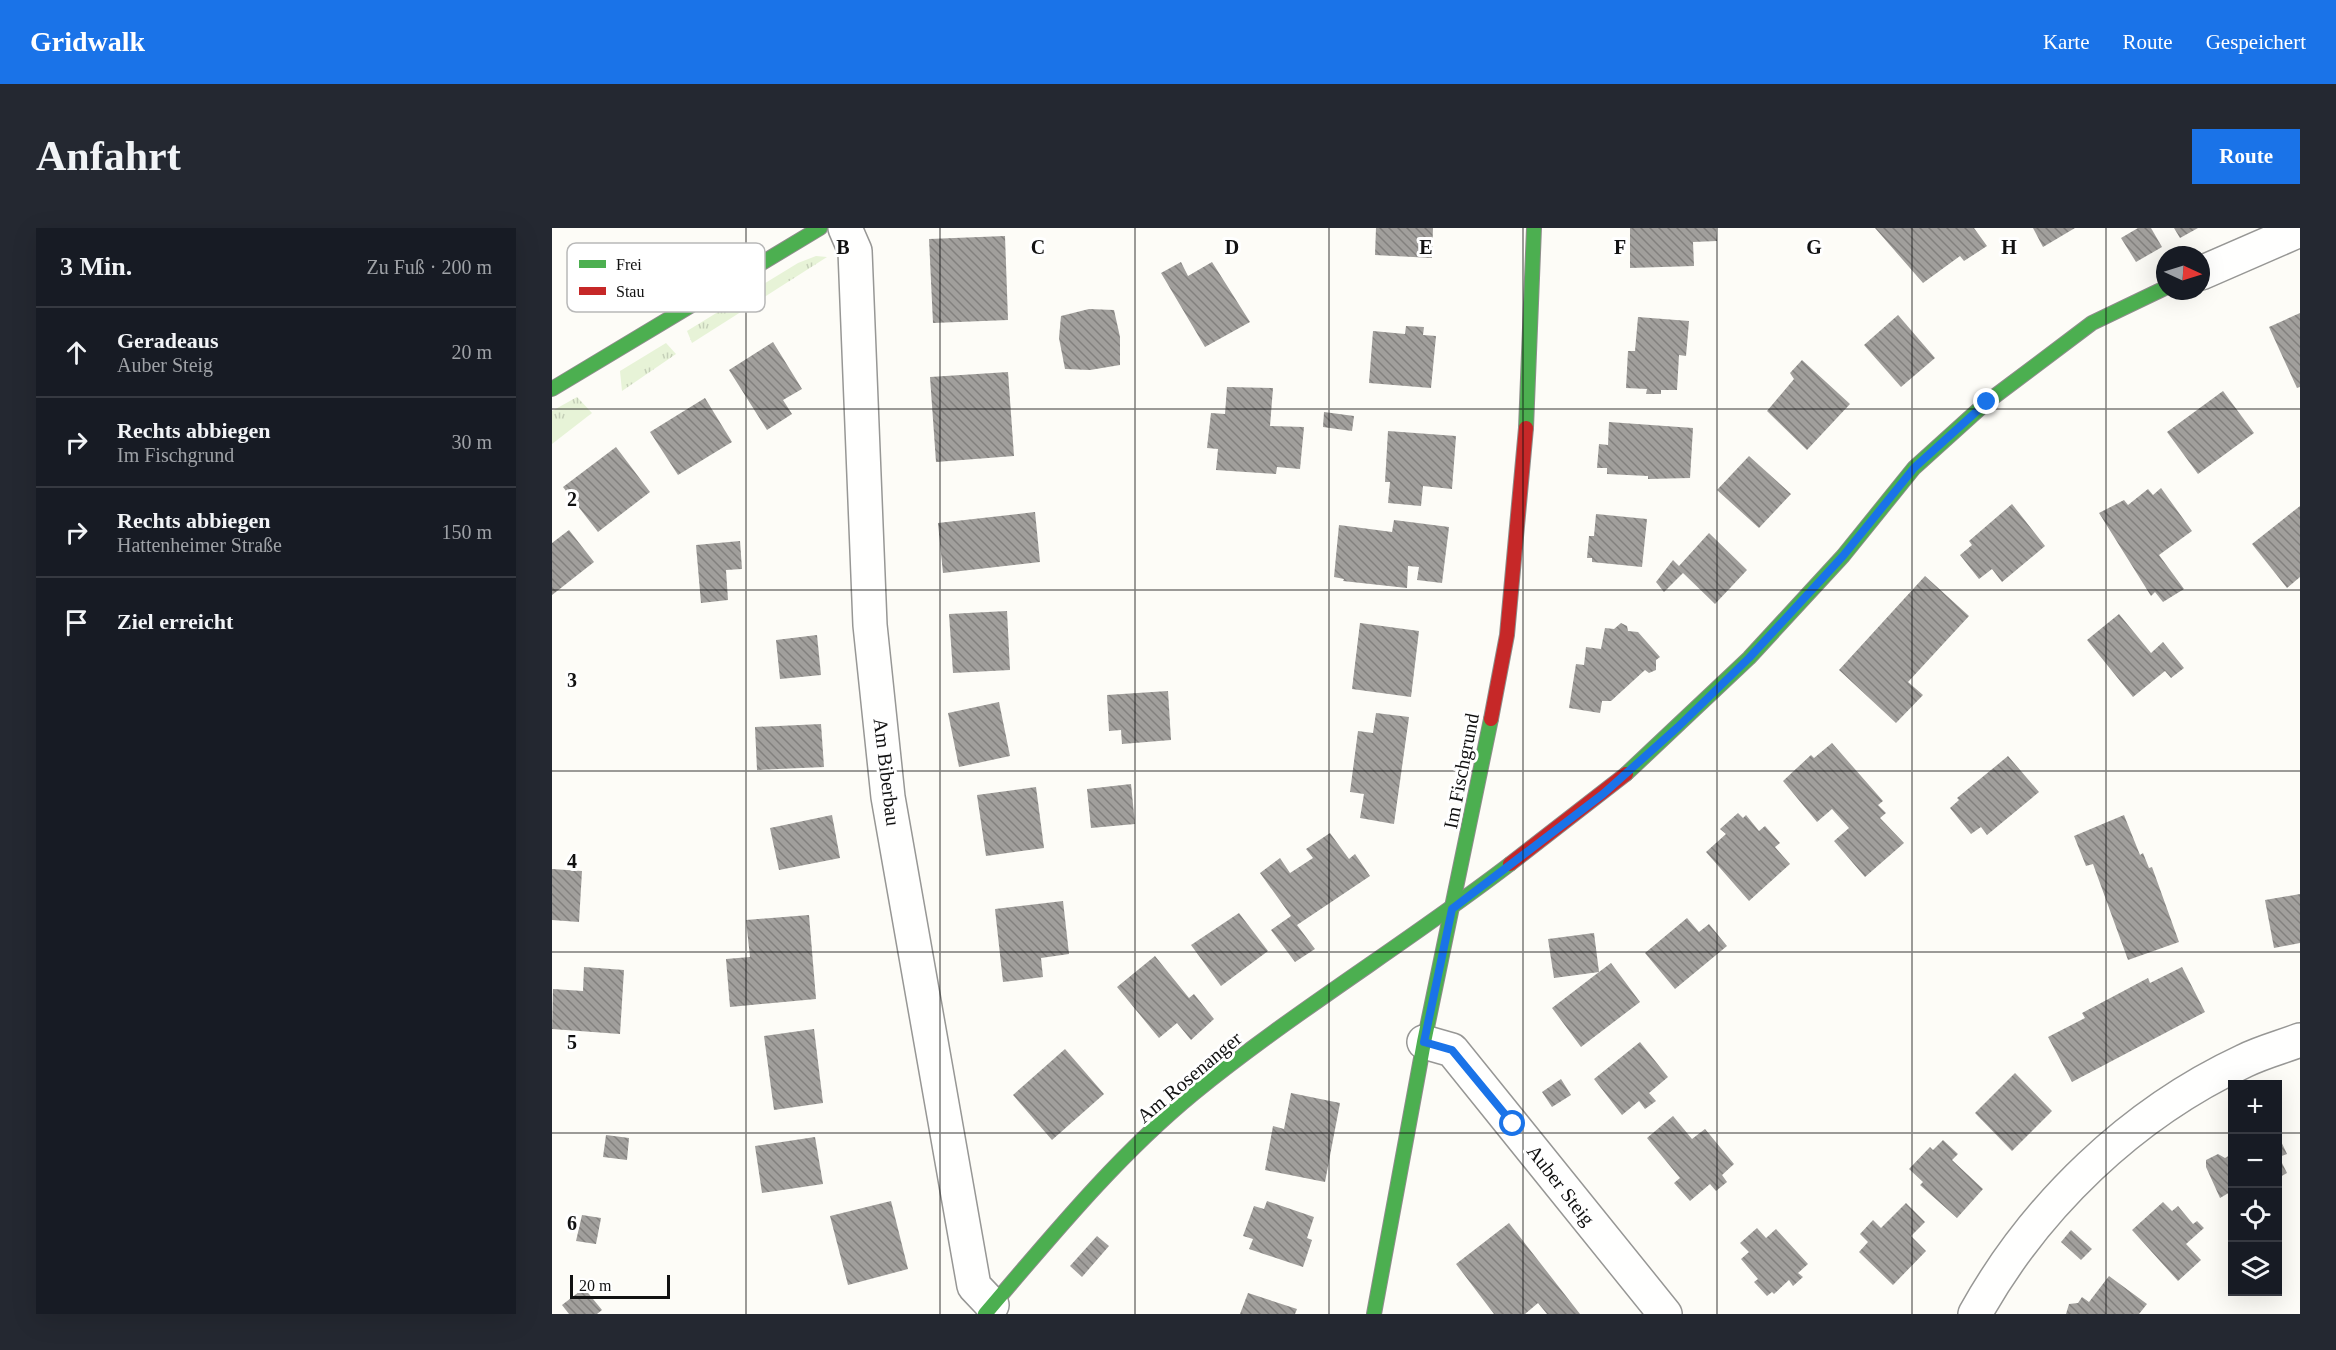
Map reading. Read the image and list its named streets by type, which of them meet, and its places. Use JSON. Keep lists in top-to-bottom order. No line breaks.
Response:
{"streets":{"street":["Im Fischgrund","Am Biberbau","Am Rosenanger","Auber Steig"]},"crossings":[["Im Fischgrund","Am Rosenanger"],["Im Fischgrund","Auber Steig"],["Am Biberbau","Am Rosenanger"]],"legend":["Frei","Stau"],"scale_bar":"20 m","north":"right","page":{"header":"Gridwalk","nav":["Karte","Route","Gespeichert"],"buttons":"Route","title":"Anfahrt","heading":["3 Min.","Zu Fuß · 200 m"],"list":[["Geradeaus","Auber Steig","20 m"],["Rechts abbiegen","Im Fischgrund","30 m"],["Rechts abbiegen","Hattenheimer Straße","150 m"],"Ziel erreicht"],"map_buttons":["+","−"],"scale":"20 m"},"grid":{"columns":["B","C","D","E","F","G","H"],"rows":["2","3","4","5","6"]}}
